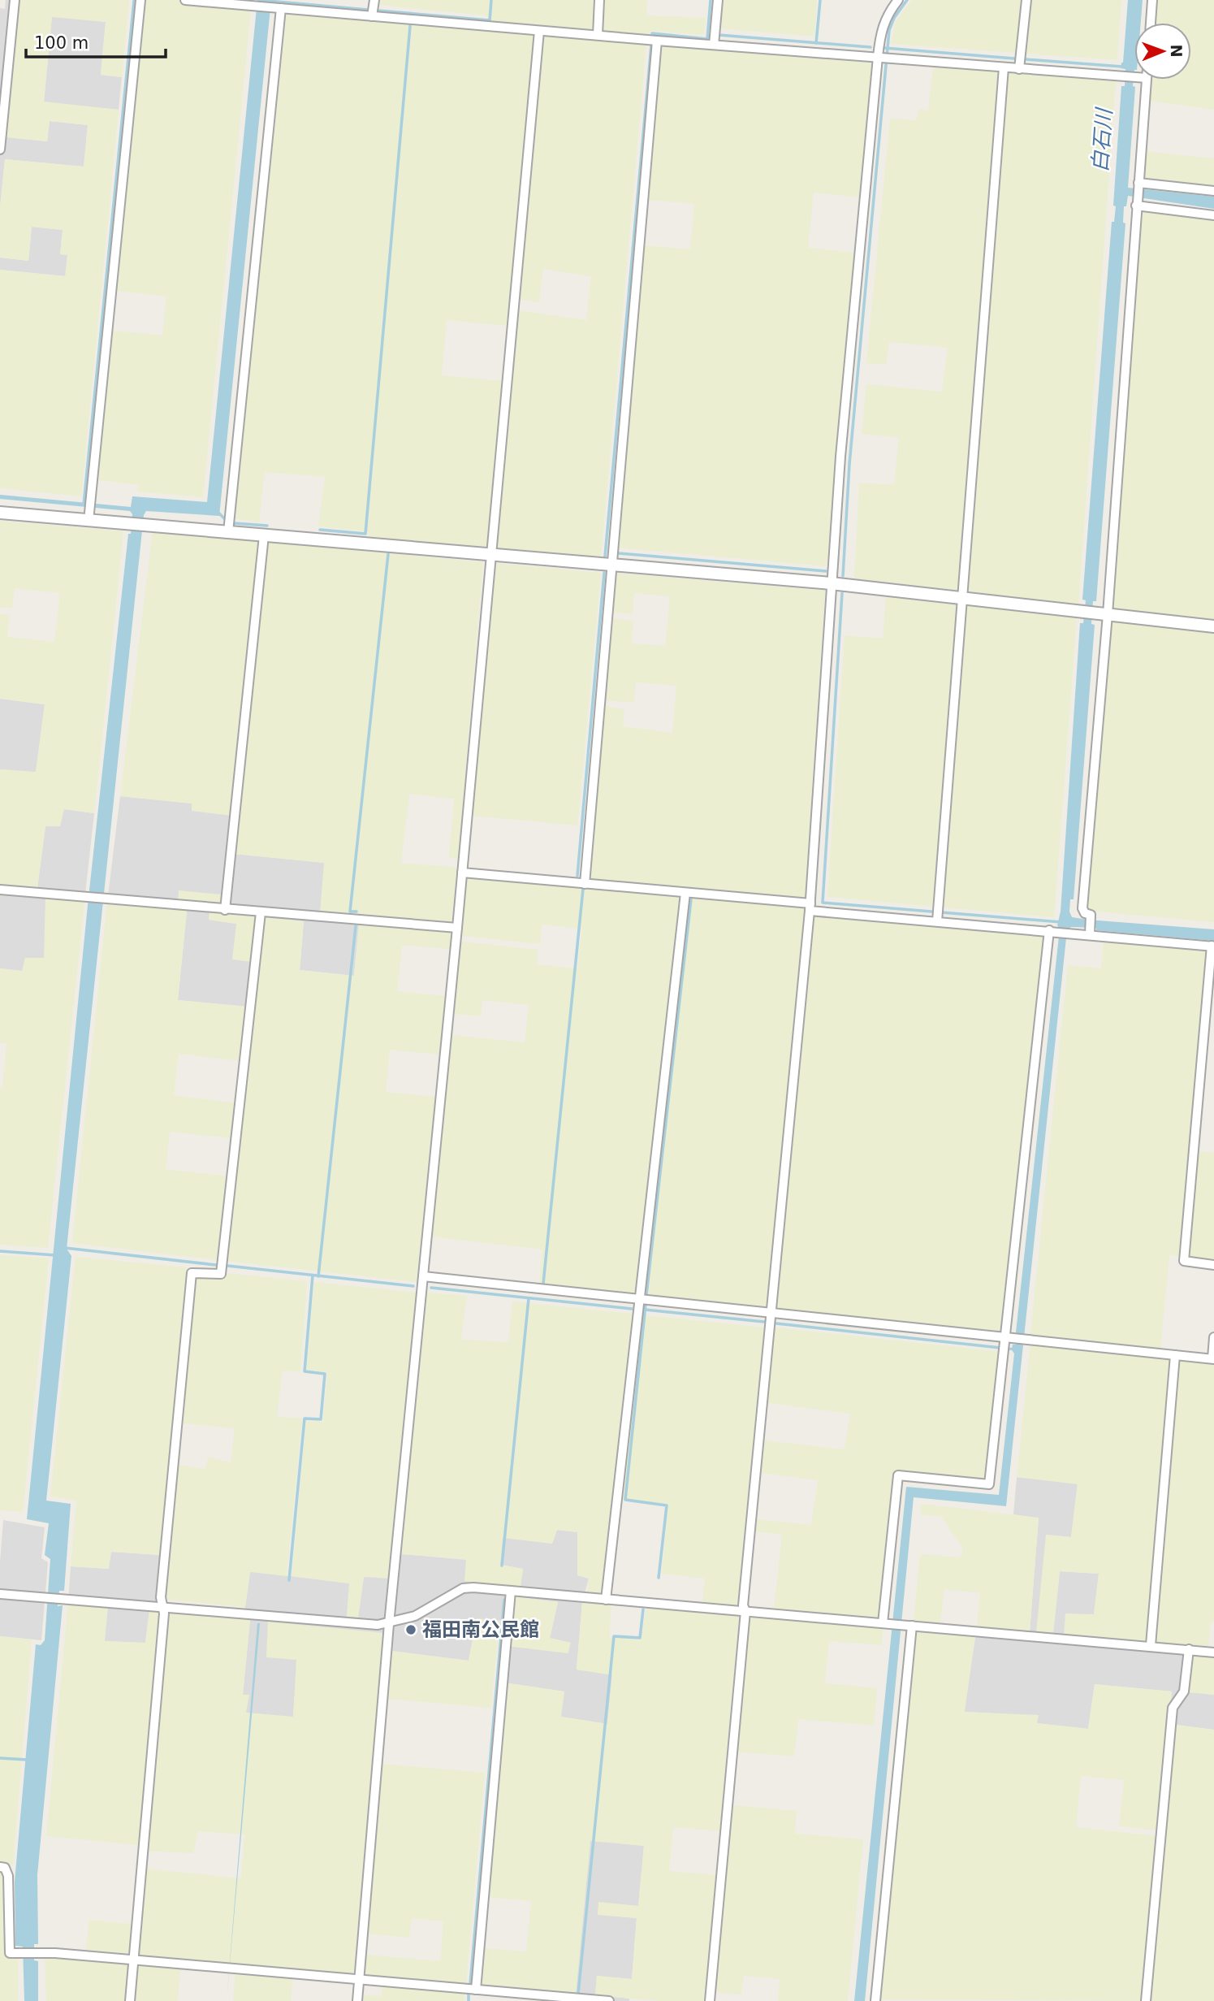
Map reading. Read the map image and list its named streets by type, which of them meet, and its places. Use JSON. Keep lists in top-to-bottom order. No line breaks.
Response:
{"water":["白石川"],"places":["福田南公民館"],"scale_bar":"100 m","north":"right"}
